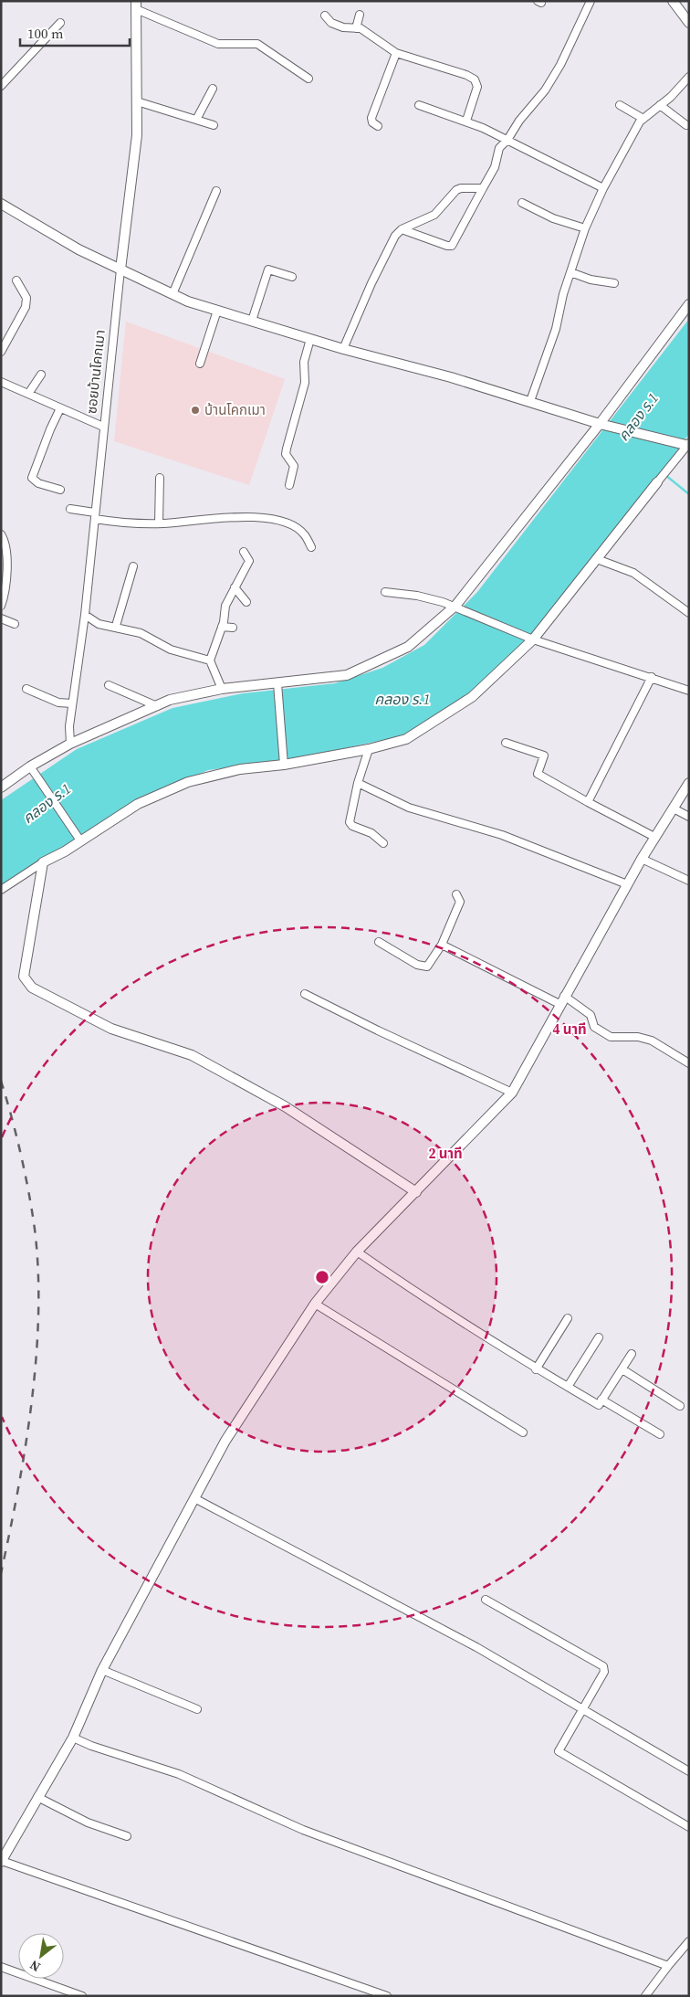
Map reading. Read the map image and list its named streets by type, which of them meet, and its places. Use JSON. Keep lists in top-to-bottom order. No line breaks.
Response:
{"streets":{"street":["ซอยบ้านโคกเมา"]},"water":["คลอง ร.1"],"places":["บ้านโคกเมา"],"scale_bar":"100 m","north":"bottom left","rings":["4 นาที","2 นาที"]}
